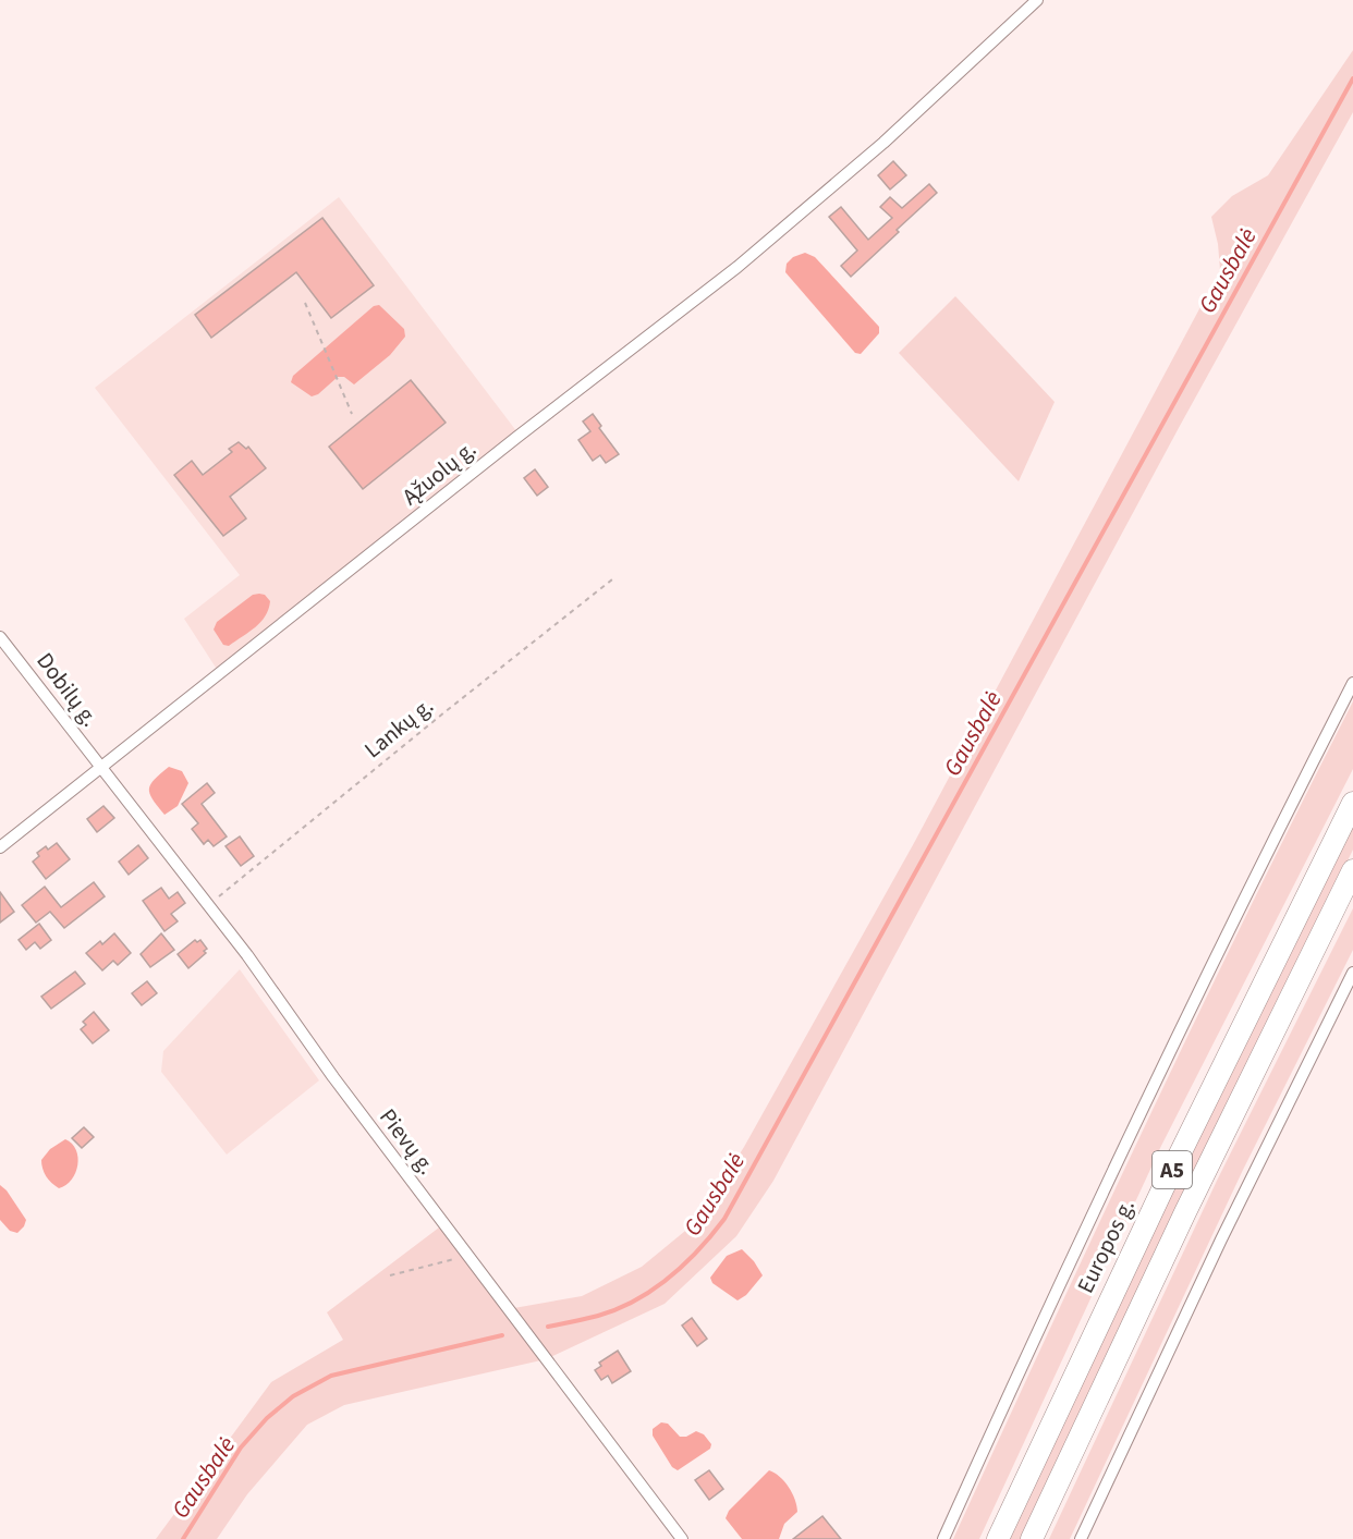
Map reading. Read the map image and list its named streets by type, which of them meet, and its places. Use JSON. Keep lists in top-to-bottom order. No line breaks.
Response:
{"streets":{"highway":["A5","Europos g."],"street":["Ąžuolų g.","Dobilų g.","Pievų g."],"path":["Lankų g."]},"crossings":[["Ąžuolų g.","Dobilų g."],["Ąžuolų g.","Pievų g."],["Dobilų g.","Pievų g."],["Lankų g.","Pievų g."]],"water":["Gausbalė"]}
